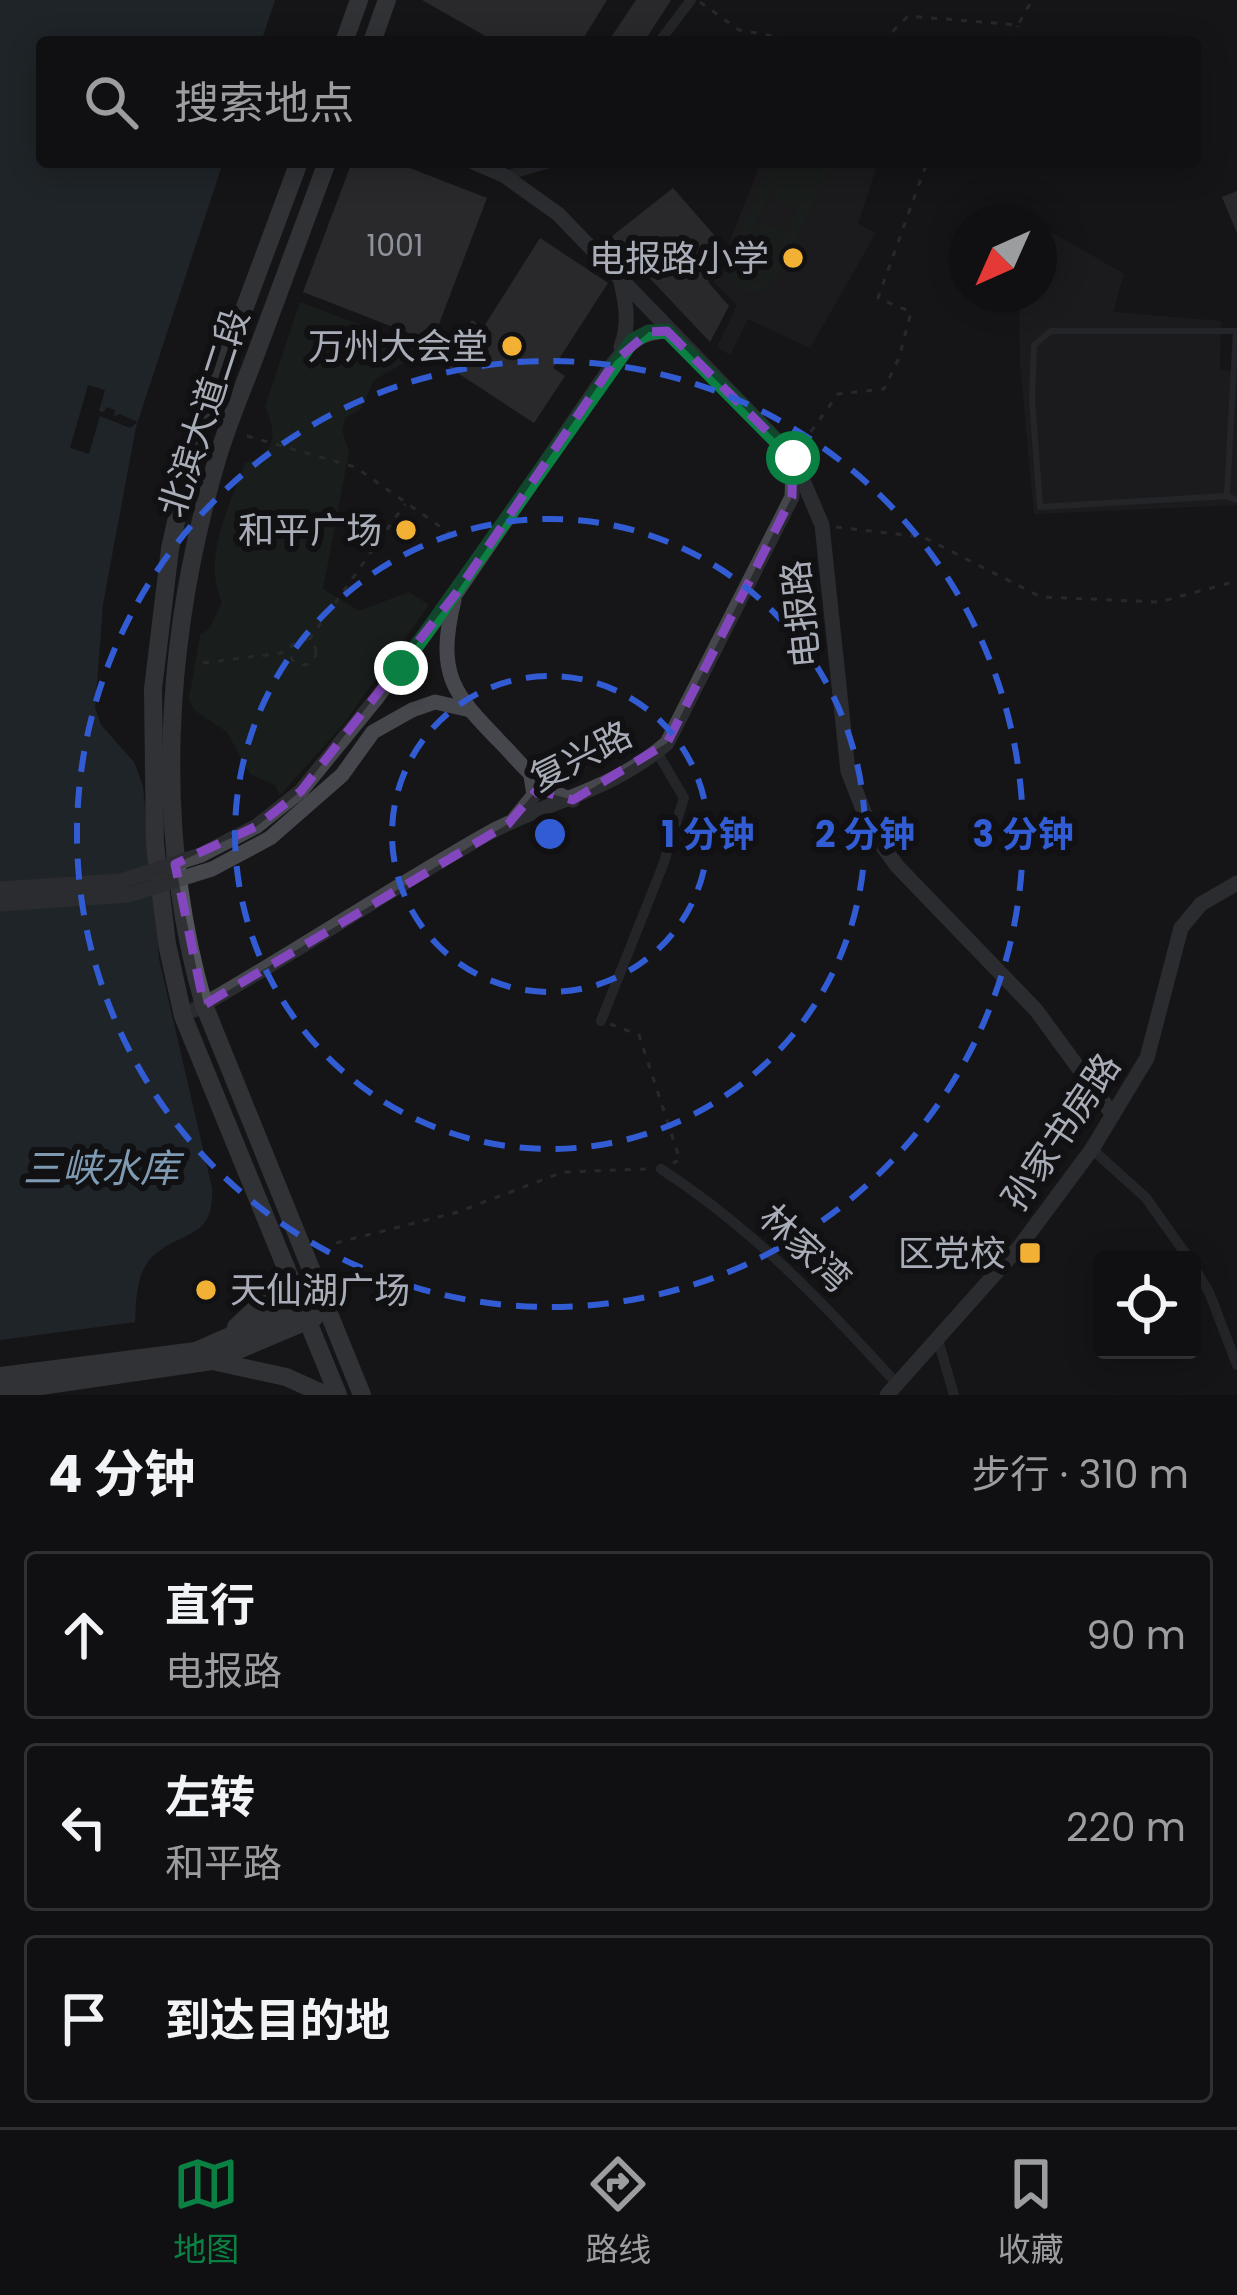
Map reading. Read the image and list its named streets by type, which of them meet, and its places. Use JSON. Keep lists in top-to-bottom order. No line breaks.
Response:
{"streets":{"main road":["北滨大道二段","电报路","复兴路","孙家书房路"],"street":["林家湾"]},"crossings":[["北滨大道二段","复兴路"],["电报路","复兴路"],["电报路","孙家书房路"],["孙家书房路","林家湾"]],"water":["三峡水库"],"places":{"other":["电报路小学","万州大会堂","和平广场","天仙湖广场"],"transit":["区党校"]},"house_numbers":["1001"],"north":"bottom left","page":{"search":"搜索地点","heading":["4 分钟","步行 · 310 m"],"list":[["直行","电报路","90 m"],["左转","和平路","220 m"],"到达目的地"],"nav":["地图","路线","收藏"]},"rings":["1 分钟","2 分钟","3 分钟"]}
